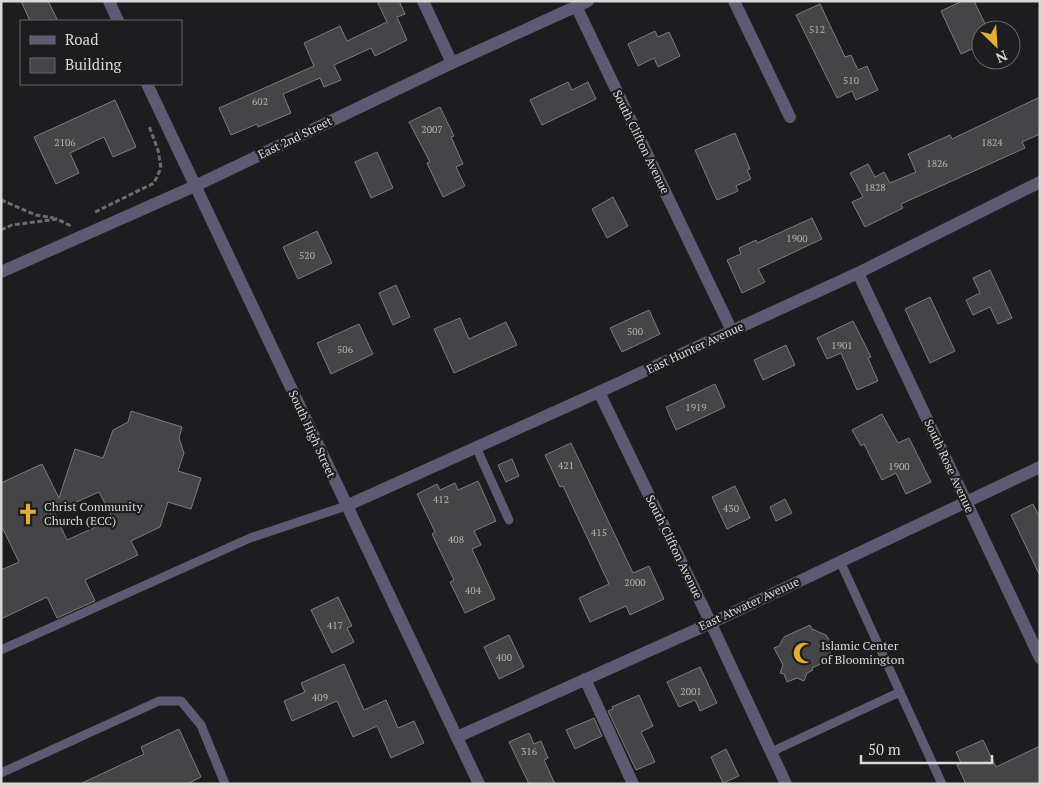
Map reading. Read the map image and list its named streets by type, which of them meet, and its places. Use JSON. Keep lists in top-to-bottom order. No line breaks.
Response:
{"streets":{"street":["East 2nd Street","South Clifton Avenue","East Hunter Avenue","South High Street","South Rose Avenue","East Atwater Avenue"]},"crossings":[["East 2nd Street","South Clifton Avenue"],["East 2nd Street","South High Street"],["South Clifton Avenue","East Hunter Avenue"],["South Clifton Avenue","East Atwater Avenue"],["East Hunter Avenue","South High Street"],["East Hunter Avenue","South Rose Avenue"],["South High Street","East Atwater Avenue"],["South Rose Avenue","East Atwater Avenue"]],"places":{"church":["Christ Community Church (ECC)"],"mosque":["Islamic Center of Bloomington"]},"house_numbers":["512","510","602","2007","2106","1824","1826","1828","1900","520","500","1901","506","1919","421","1900","412","430","415","408","2000","404","417","400","2001","409","316"],"legend":["Road","Building"],"scale_bar":"50 m","north":"bottom right"}
